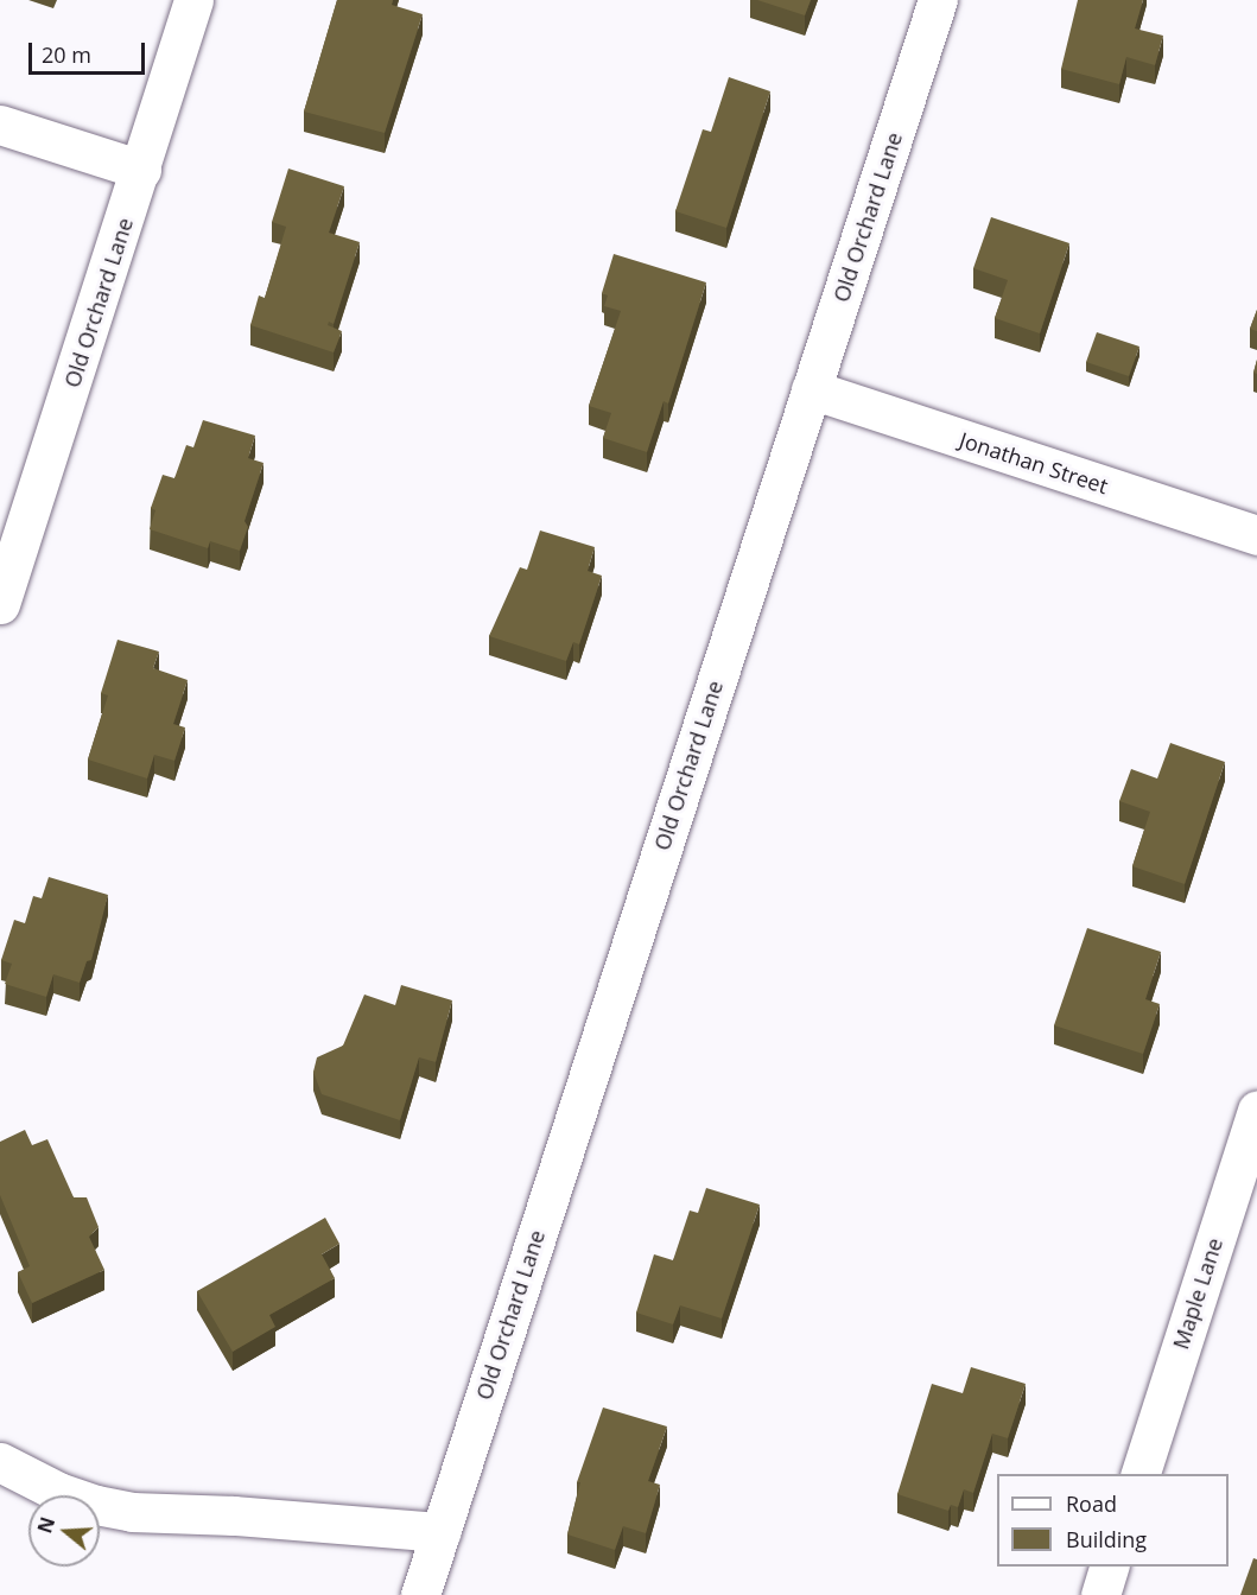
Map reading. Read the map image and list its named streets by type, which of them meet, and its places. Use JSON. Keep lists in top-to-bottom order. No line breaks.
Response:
{"streets":{"street":["Old Orchard Lane","Jonathan Street","Maple Lane"]},"crossings":[["Old Orchard Lane","Jonathan Street"]],"legend":["Road","Building"],"scale_bar":"20 m","north":"left"}
